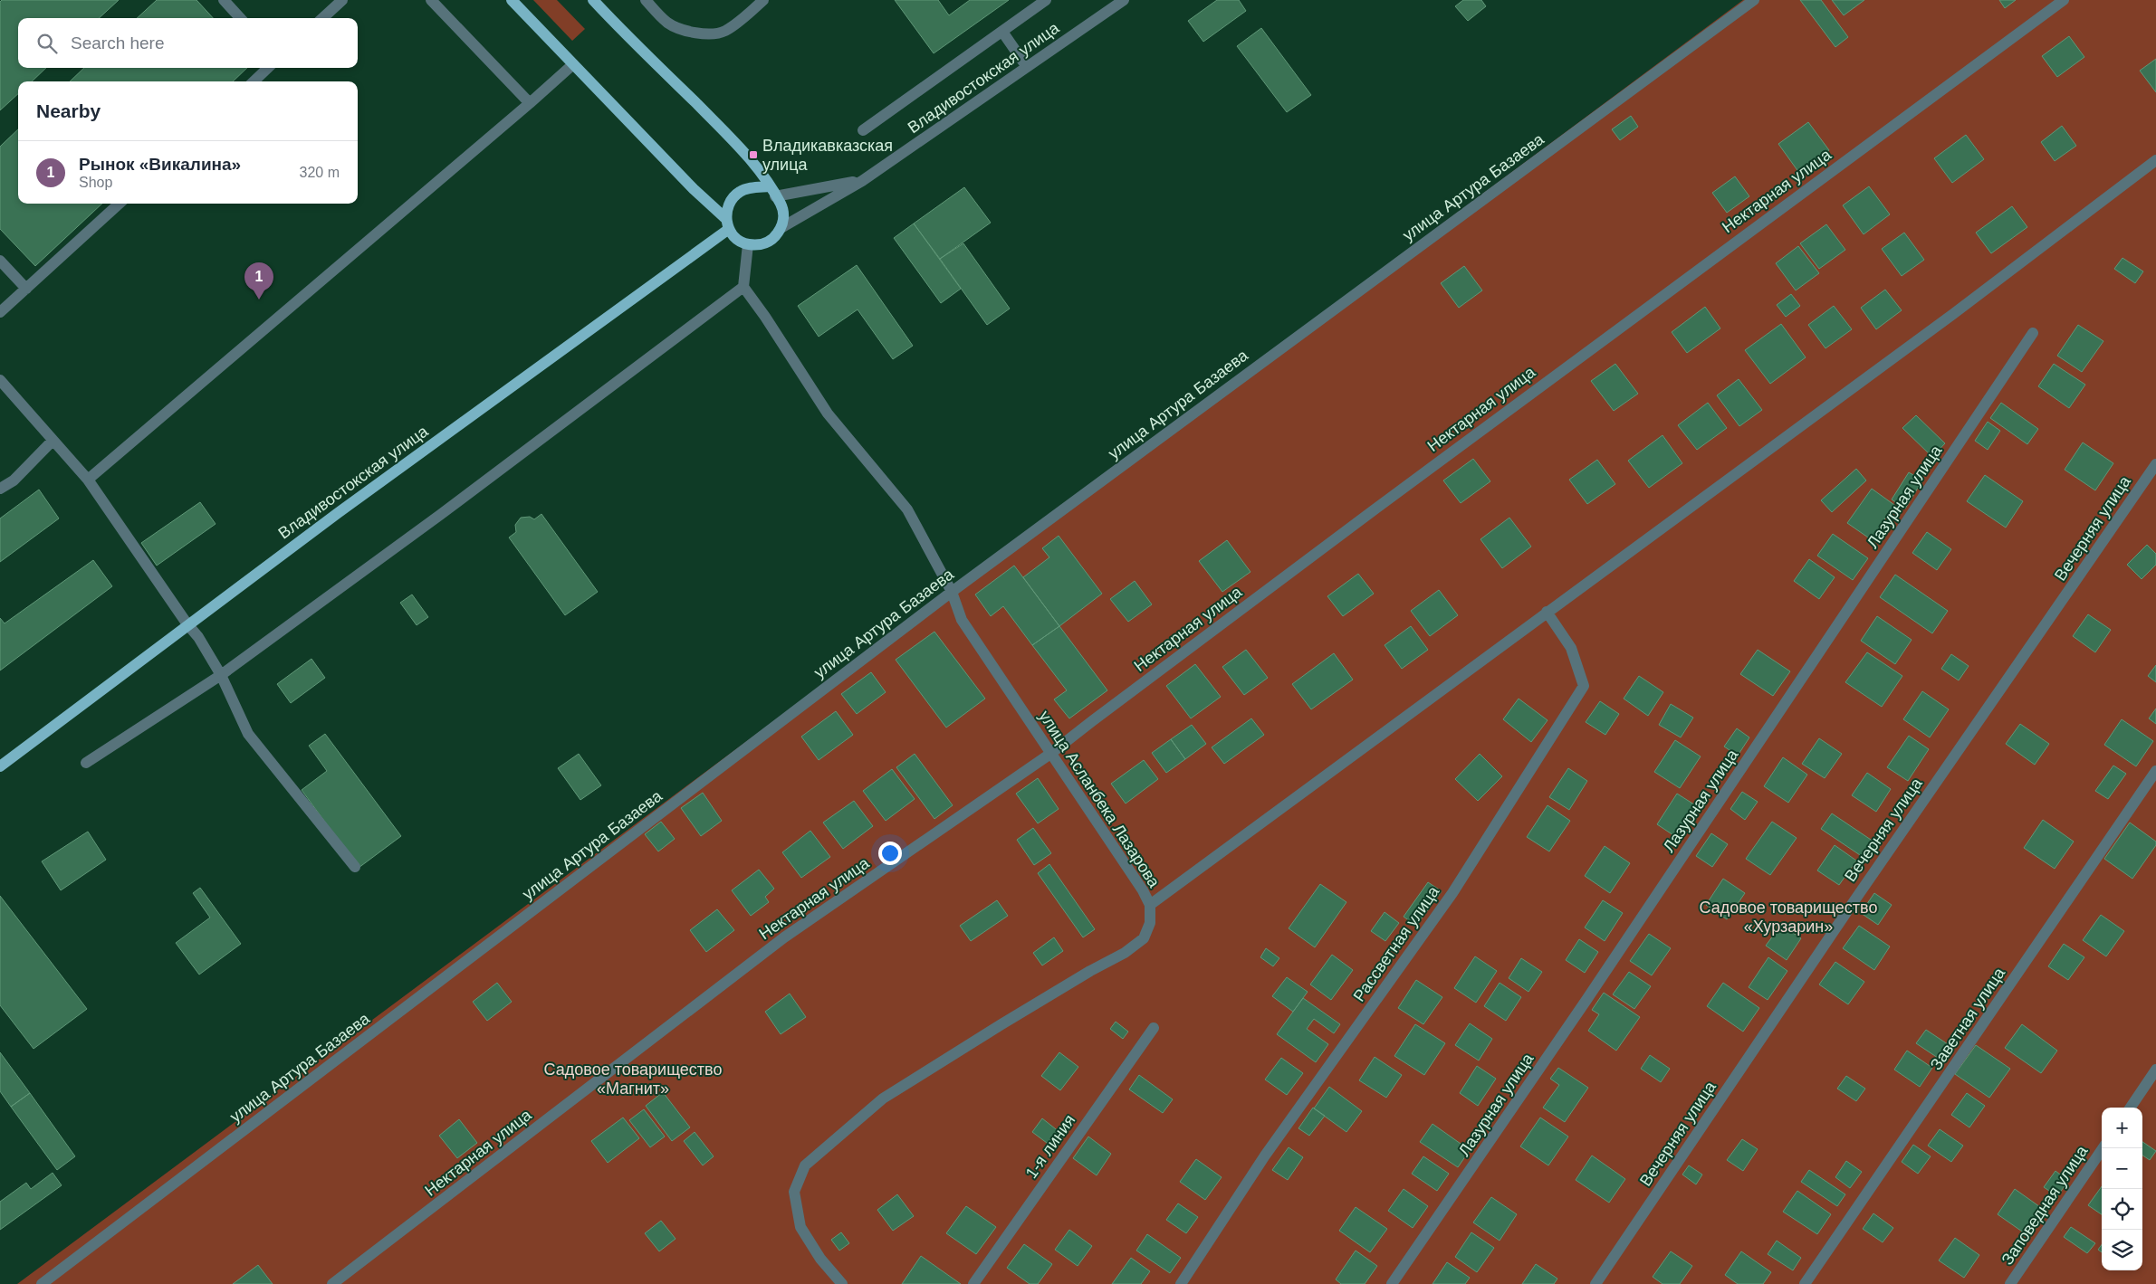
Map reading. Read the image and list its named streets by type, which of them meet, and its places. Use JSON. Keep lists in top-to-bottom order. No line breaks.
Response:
{"streets":{"main road":["Владивостокская улица"],"street":["улица Артура Базаева","Нектарная улица","Лазурная улица","Вечерняя улица","улица Асланбека Лазарова","Рассветная улица","Заветная улица","1-я линия","Заповедная улица"]},"crossings":[["улица Артура Базаева","улица Асланбека Лазарова"],["Нектарная улица","улица Асланбека Лазарова"]],"parks":["Садовое товарищество «Хурзарин»","Садовое товарищество «Магнит»"],"places":{"transit":["Владикавказская улица"]},"page":{"search":"Search here","heading":"Nearby","list":[{"mark":"1","name":"Рынок «Викалина»","note":"Shop","value":"320 m"}],"pins":"1","map_buttons":["+","−"]}}
